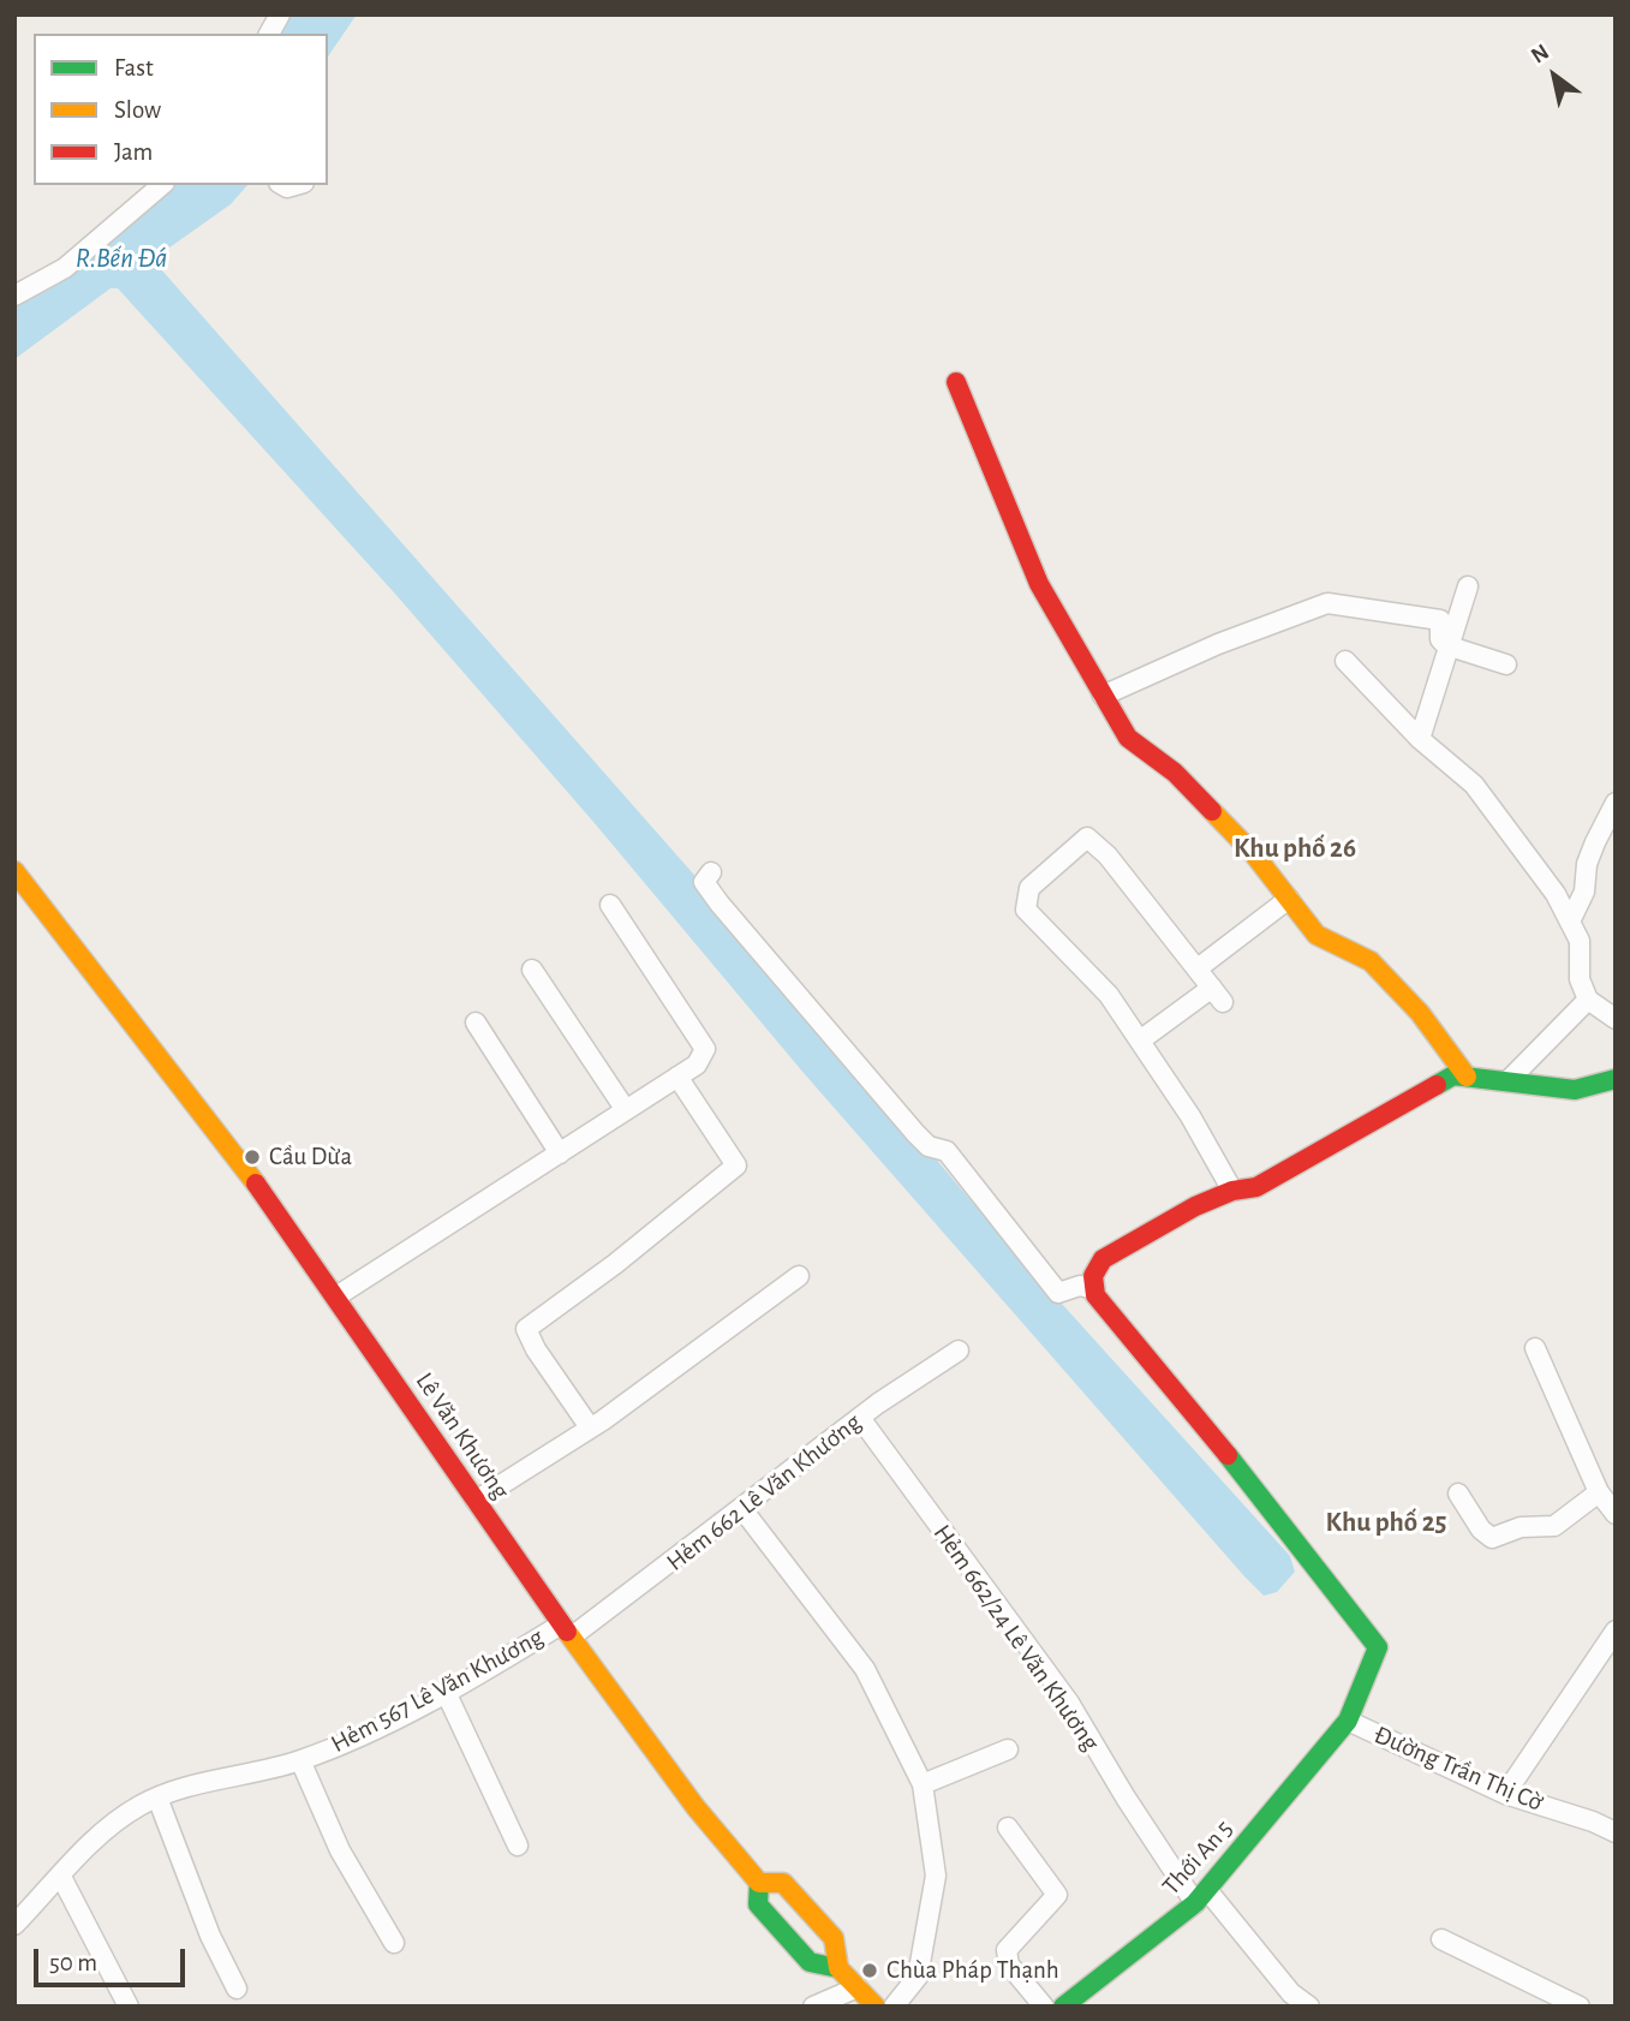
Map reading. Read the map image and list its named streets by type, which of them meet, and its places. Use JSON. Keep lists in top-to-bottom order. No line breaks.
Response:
{"streets":{"street":["Lê Văn Khương","Hẻm 662 Lê Văn Khương","Hẻm 662/24 Lê Văn Khương","Hẻm 567 Lê Văn Khương","Đường Trần Thị Cờ","Thới An 5"]},"crossings":[["Lê Văn Khương","Hẻm 662 Lê Văn Khương"],["Lê Văn Khương","Hẻm 567 Lê Văn Khương"],["Hẻm 662 Lê Văn Khương","Hẻm 662/24 Lê Văn Khương"],["Hẻm 662 Lê Văn Khương","Hẻm 567 Lê Văn Khương"],["Hẻm 662/24 Lê Văn Khương","Thới An 5"],["Đường Trần Thị Cờ","Thới An 5"]],"districts":["Khu phố 26","Khu phố 25"],"water":["R.Bến Đá"],"places":["Cầu Dừa","Chùa Pháp Thạnh"],"legend":["Fast","Slow","Jam"],"scale_bar":"50 m","north":"top left"}
